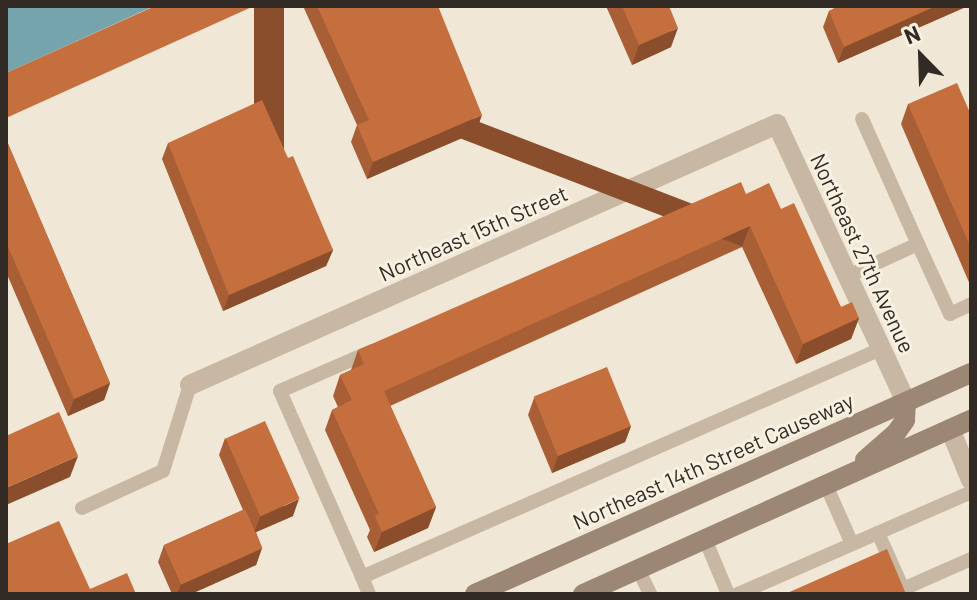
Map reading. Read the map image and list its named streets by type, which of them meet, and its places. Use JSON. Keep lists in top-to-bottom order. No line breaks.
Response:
{"streets":{"main road":["Northeast 14th Street Causeway"],"street":["Northeast 15th Street","Northeast 27th Avenue"]},"crossings":[["Northeast 15th Street","Northeast 27th Avenue"],["Northeast 27th Avenue","Northeast 14th Street Causeway"]],"north":"top left"}
